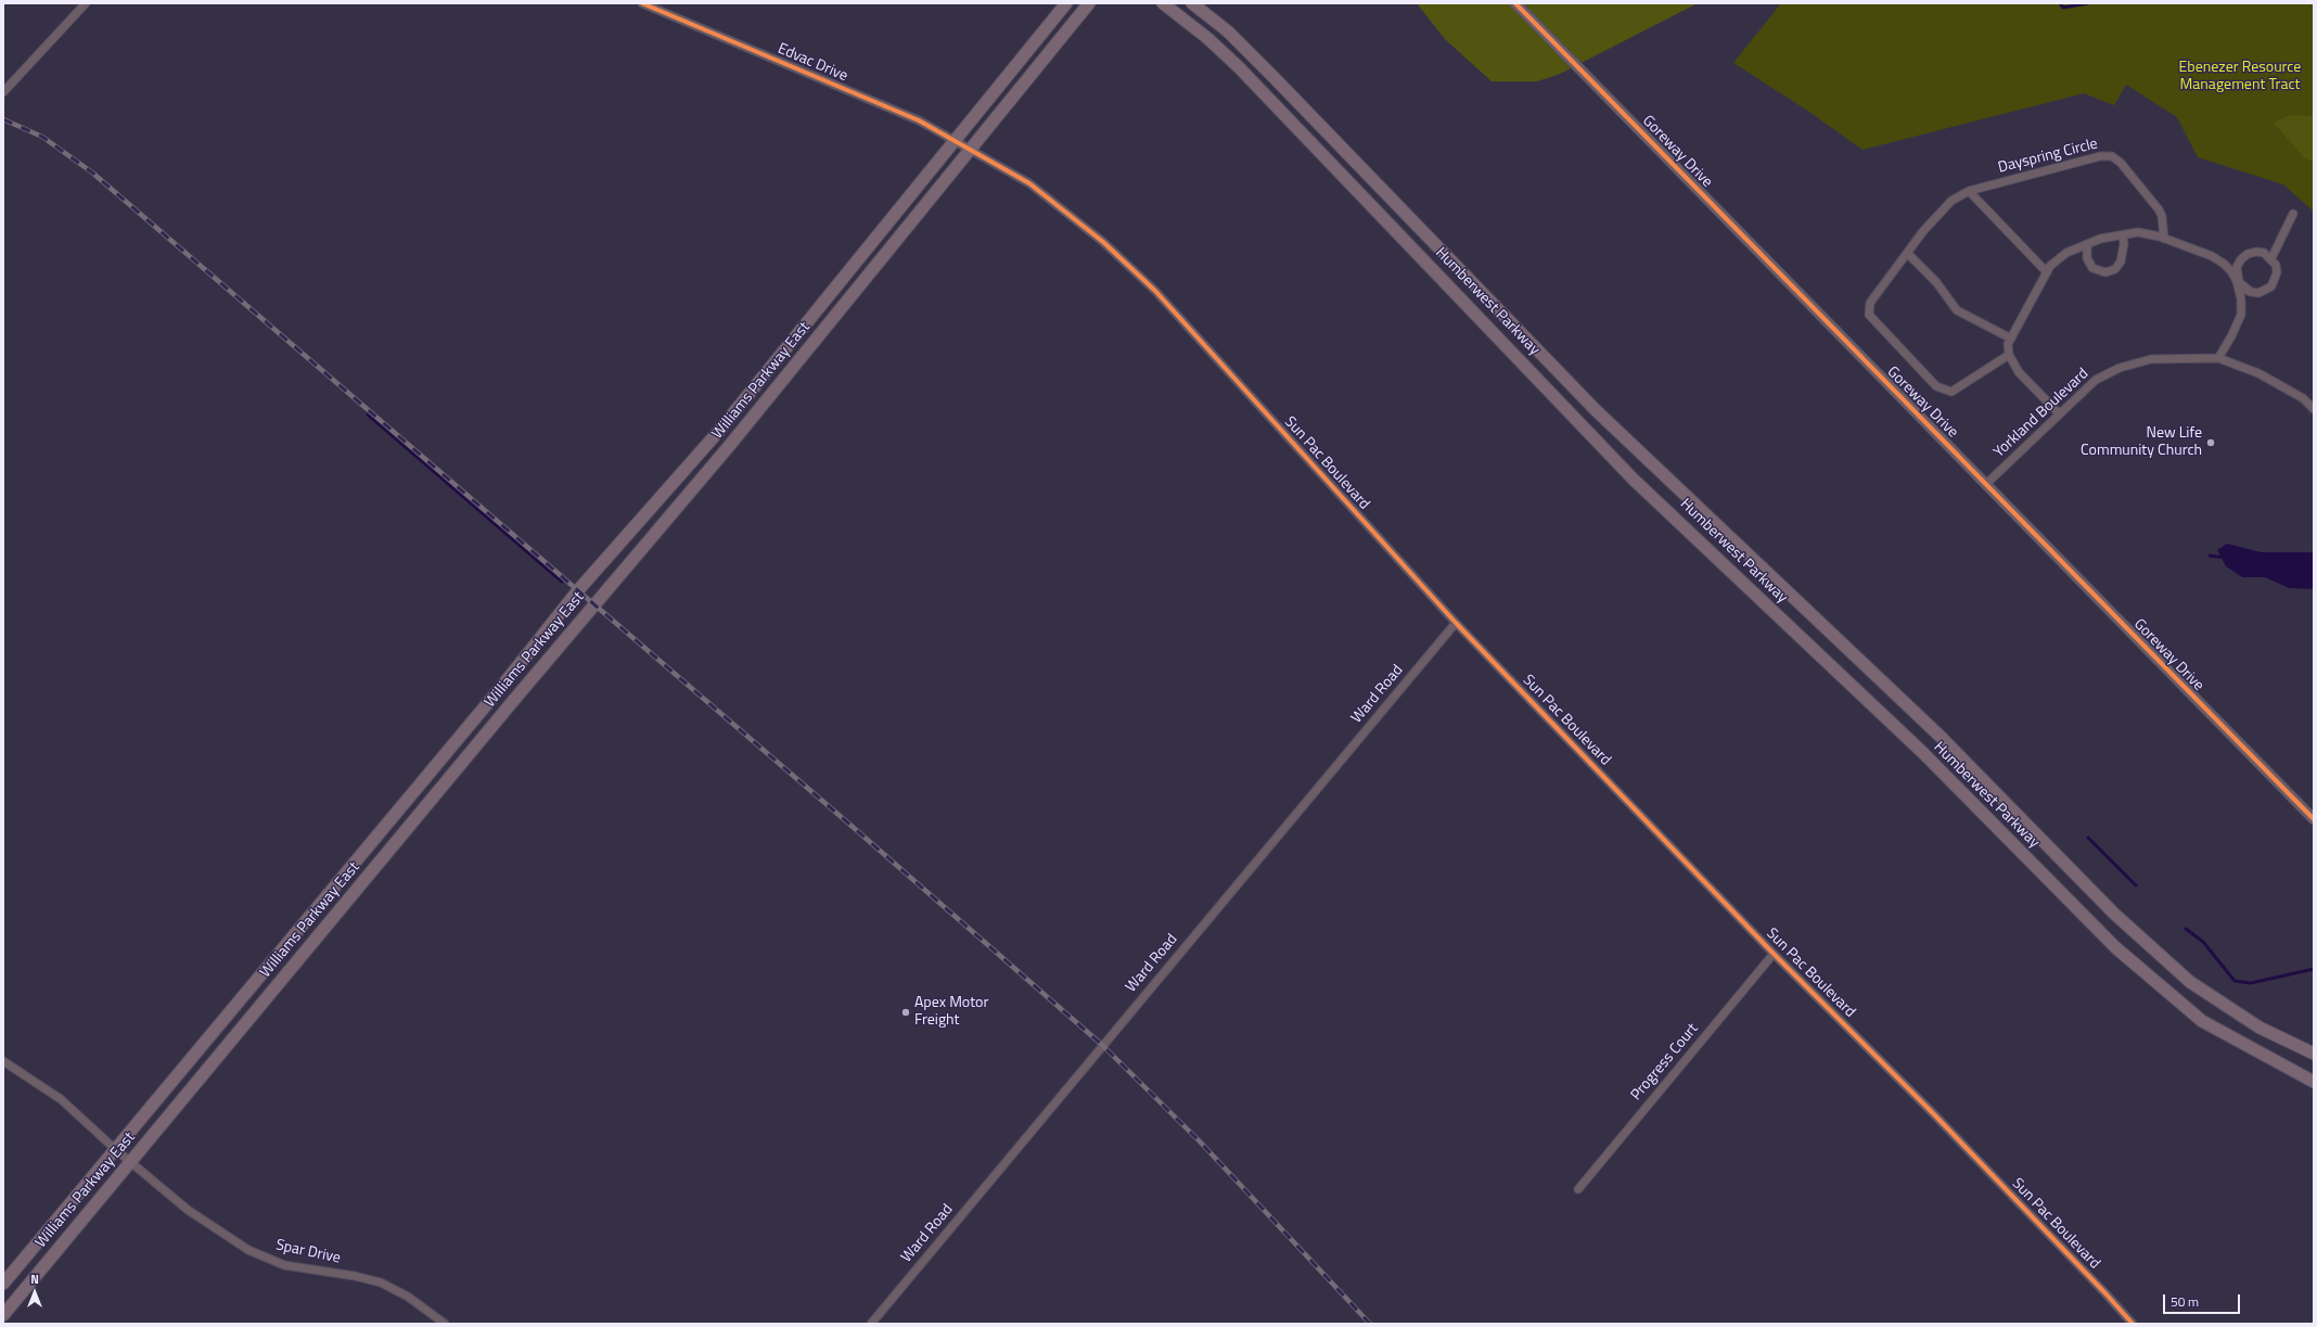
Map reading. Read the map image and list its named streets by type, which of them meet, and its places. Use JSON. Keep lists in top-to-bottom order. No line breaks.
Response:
{"streets":{"main road":["Humberwest Parkway","Williams Parkway East"],"street":["Edvac Drive","Goreway Drive","Dayspring Circle","Yorkland Boulevard","Sun Pac Boulevard","Ward Road","Progress Court","Spar Drive"]},"crossings":[["Edvac Drive","Williams Parkway East"],["Edvac Drive","Sun Pac Boulevard"],["Goreway Drive","Yorkland Boulevard"],["Williams Parkway East","Sun Pac Boulevard"],["Williams Parkway East","Spar Drive"],["Sun Pac Boulevard","Ward Road"],["Sun Pac Boulevard","Progress Court"]],"parks":["Ebenezer Resource Management Tract"],"places":["New Life Community Church","Apex Motor Freight"],"scale_bar":"50 m","north":"top"}
